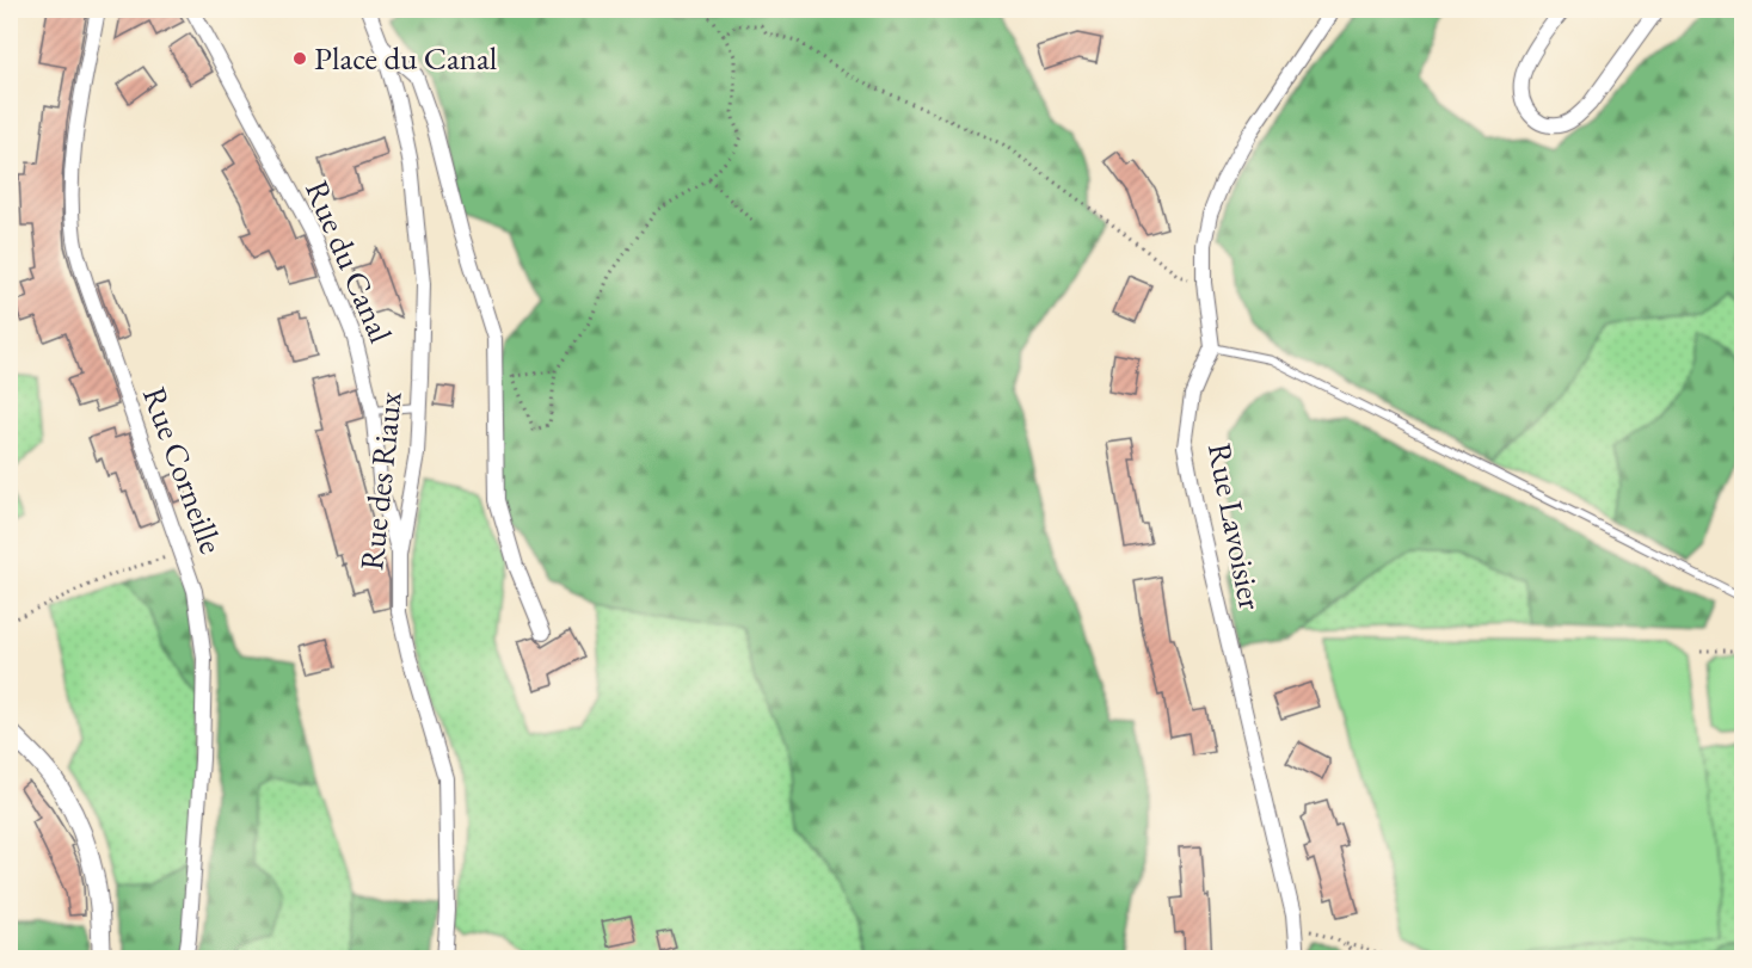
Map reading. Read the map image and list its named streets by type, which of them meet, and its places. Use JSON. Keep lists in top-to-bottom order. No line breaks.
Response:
{"streets":{"street":["Rue du Canal","Rue Corneille","Rue des Riaux","Rue Lavoisier"]},"crossings":[["Rue du Canal","Rue des Riaux"]],"places":["Place du Canal"]}
